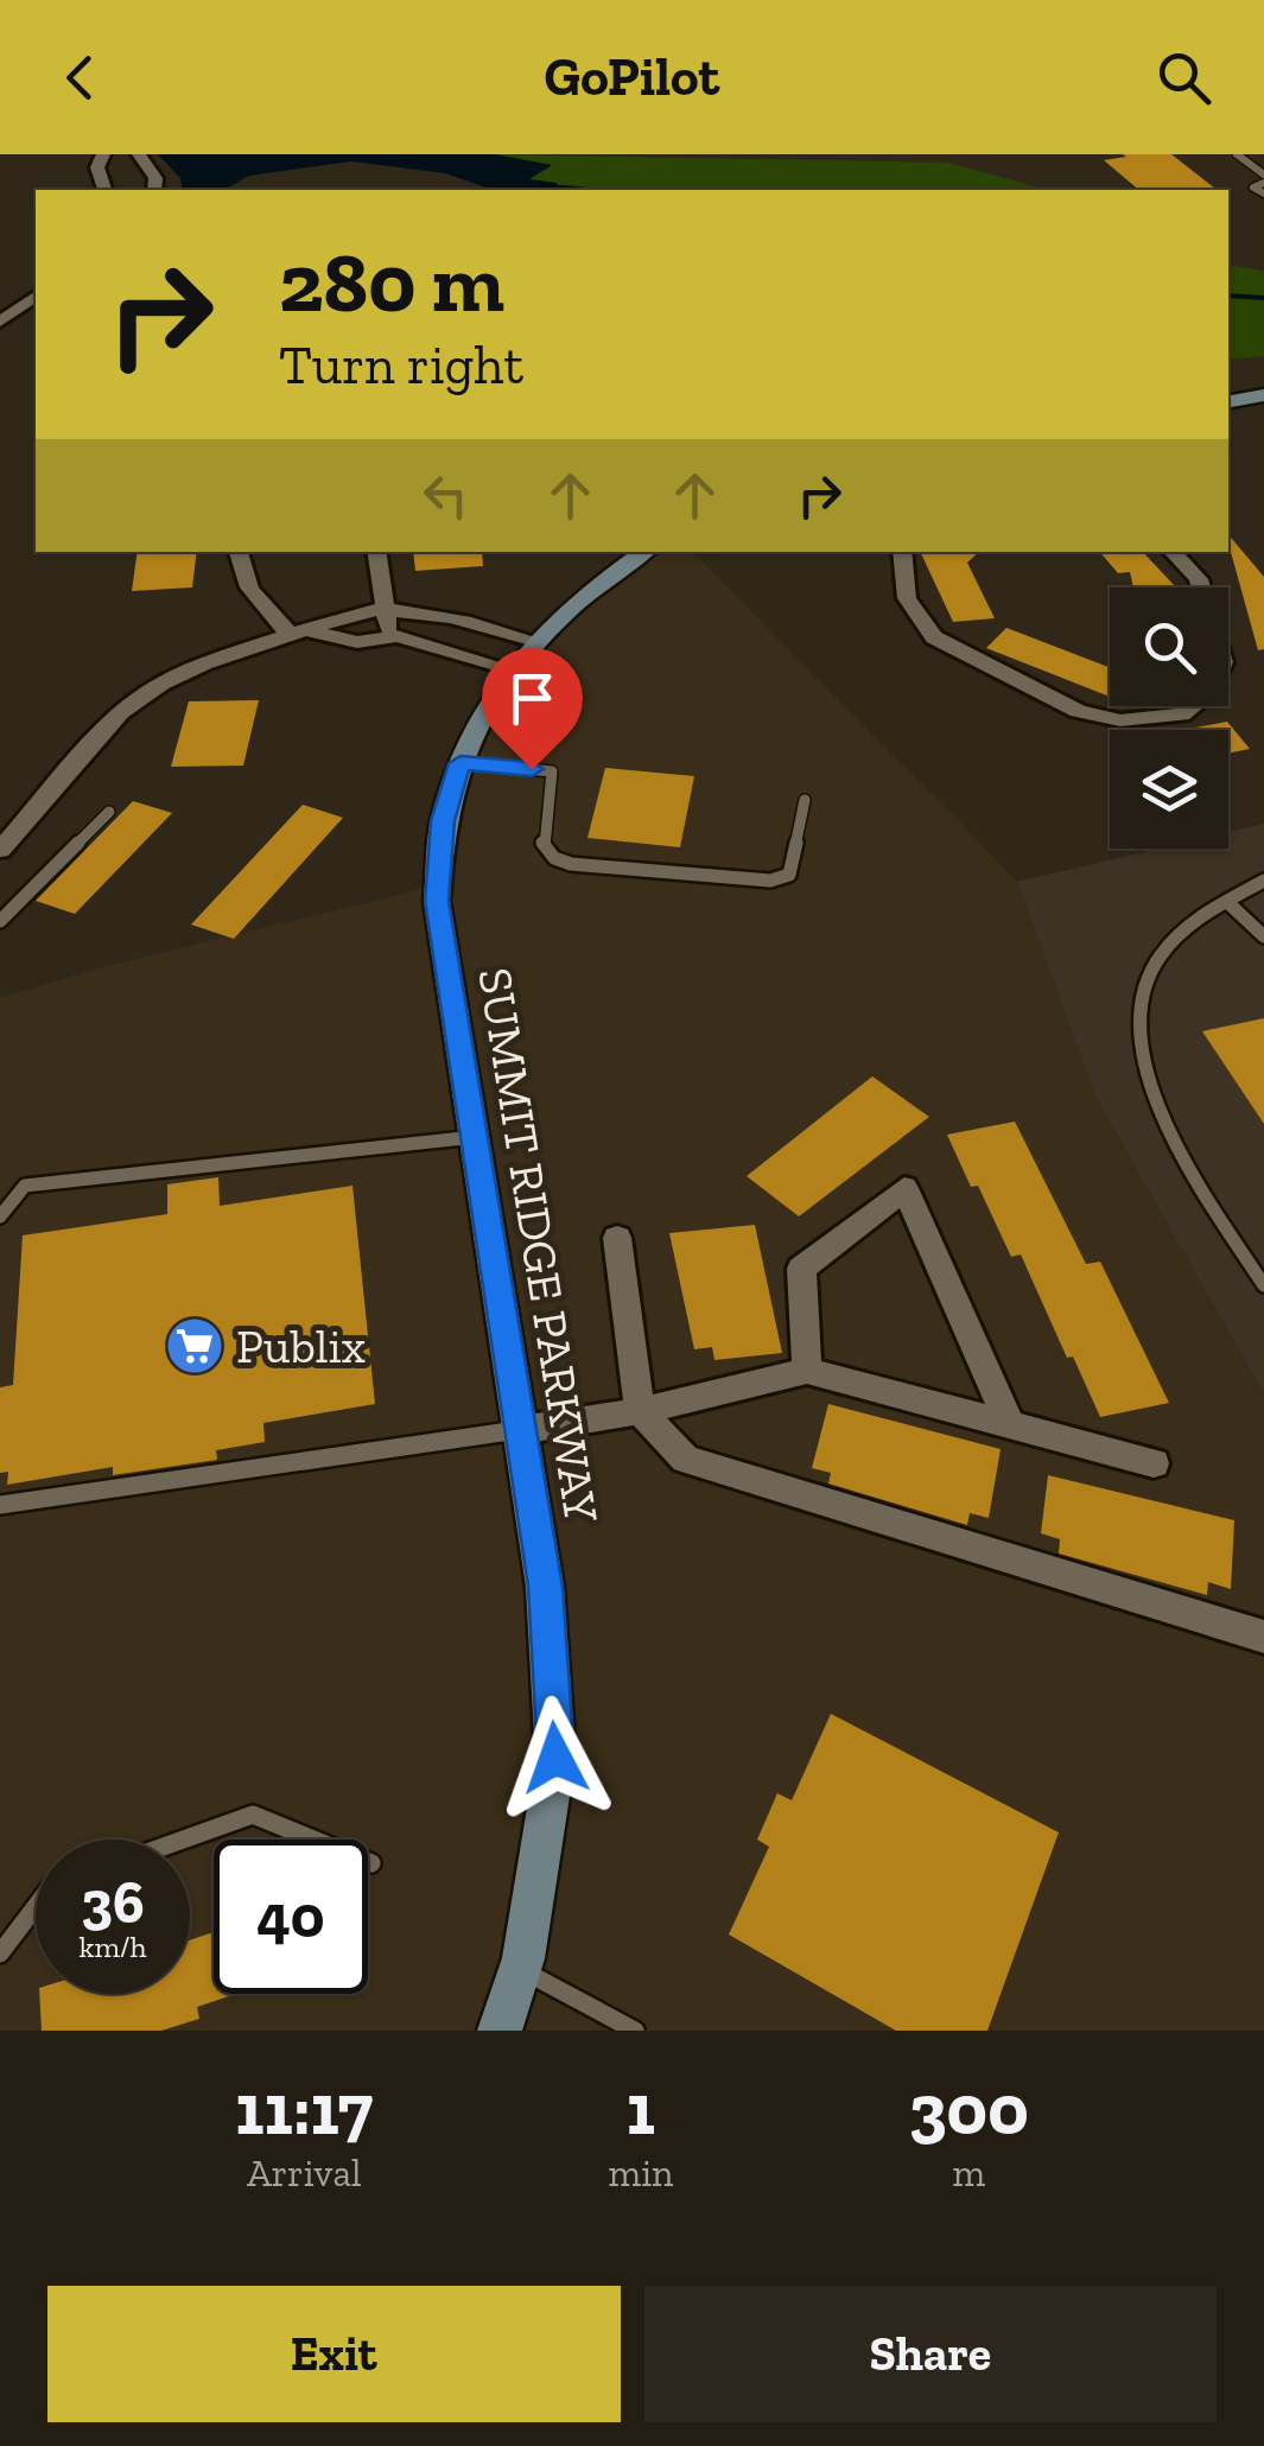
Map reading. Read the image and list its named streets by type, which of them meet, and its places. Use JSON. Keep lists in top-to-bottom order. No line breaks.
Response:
{"streets":{"street":["SUMMIT RIDGE PARKWAY"]},"places":{"supermarket":["Publix"]},"page":{"header":"GoPilot","turn":["280 m","Turn right"],"speed":"36 km/h","limit":"40","eta":["11:17","Arrival","1","min","300","m"],"buttons":["Exit","Share"]}}
